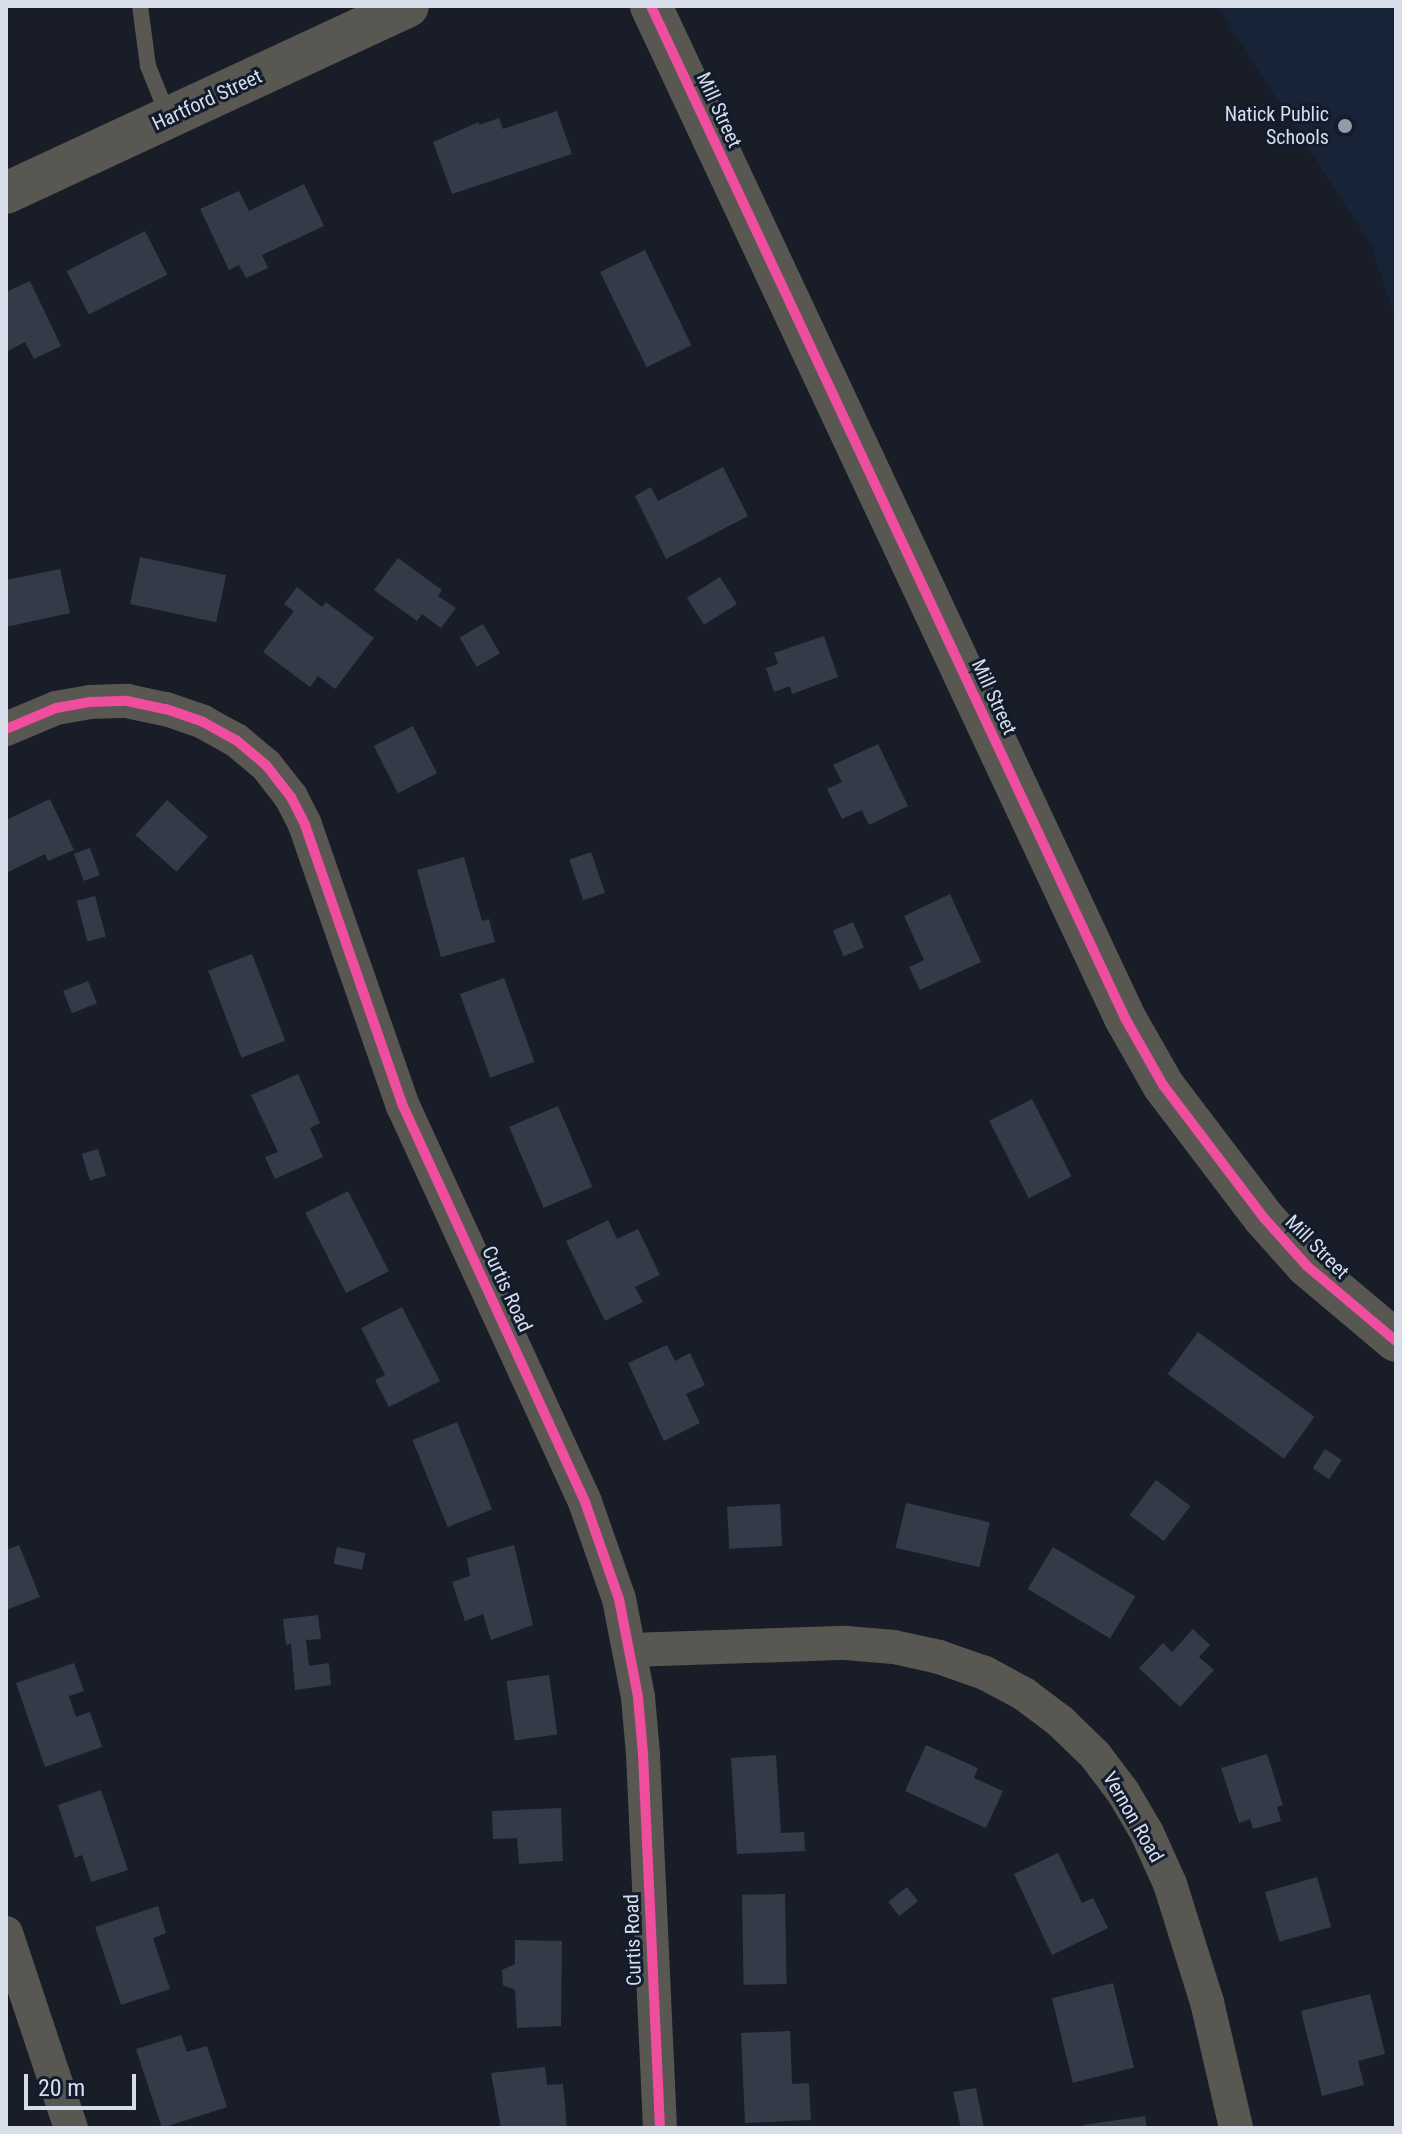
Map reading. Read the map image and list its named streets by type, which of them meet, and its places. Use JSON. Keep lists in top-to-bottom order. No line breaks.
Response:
{"streets":{"street":["Hartford Street","Mill Street","Curtis Road","Vernon Road"]},"crossings":[["Curtis Road","Vernon Road"]],"places":["Natick Public Schools"],"scale_bar":"20 m"}
